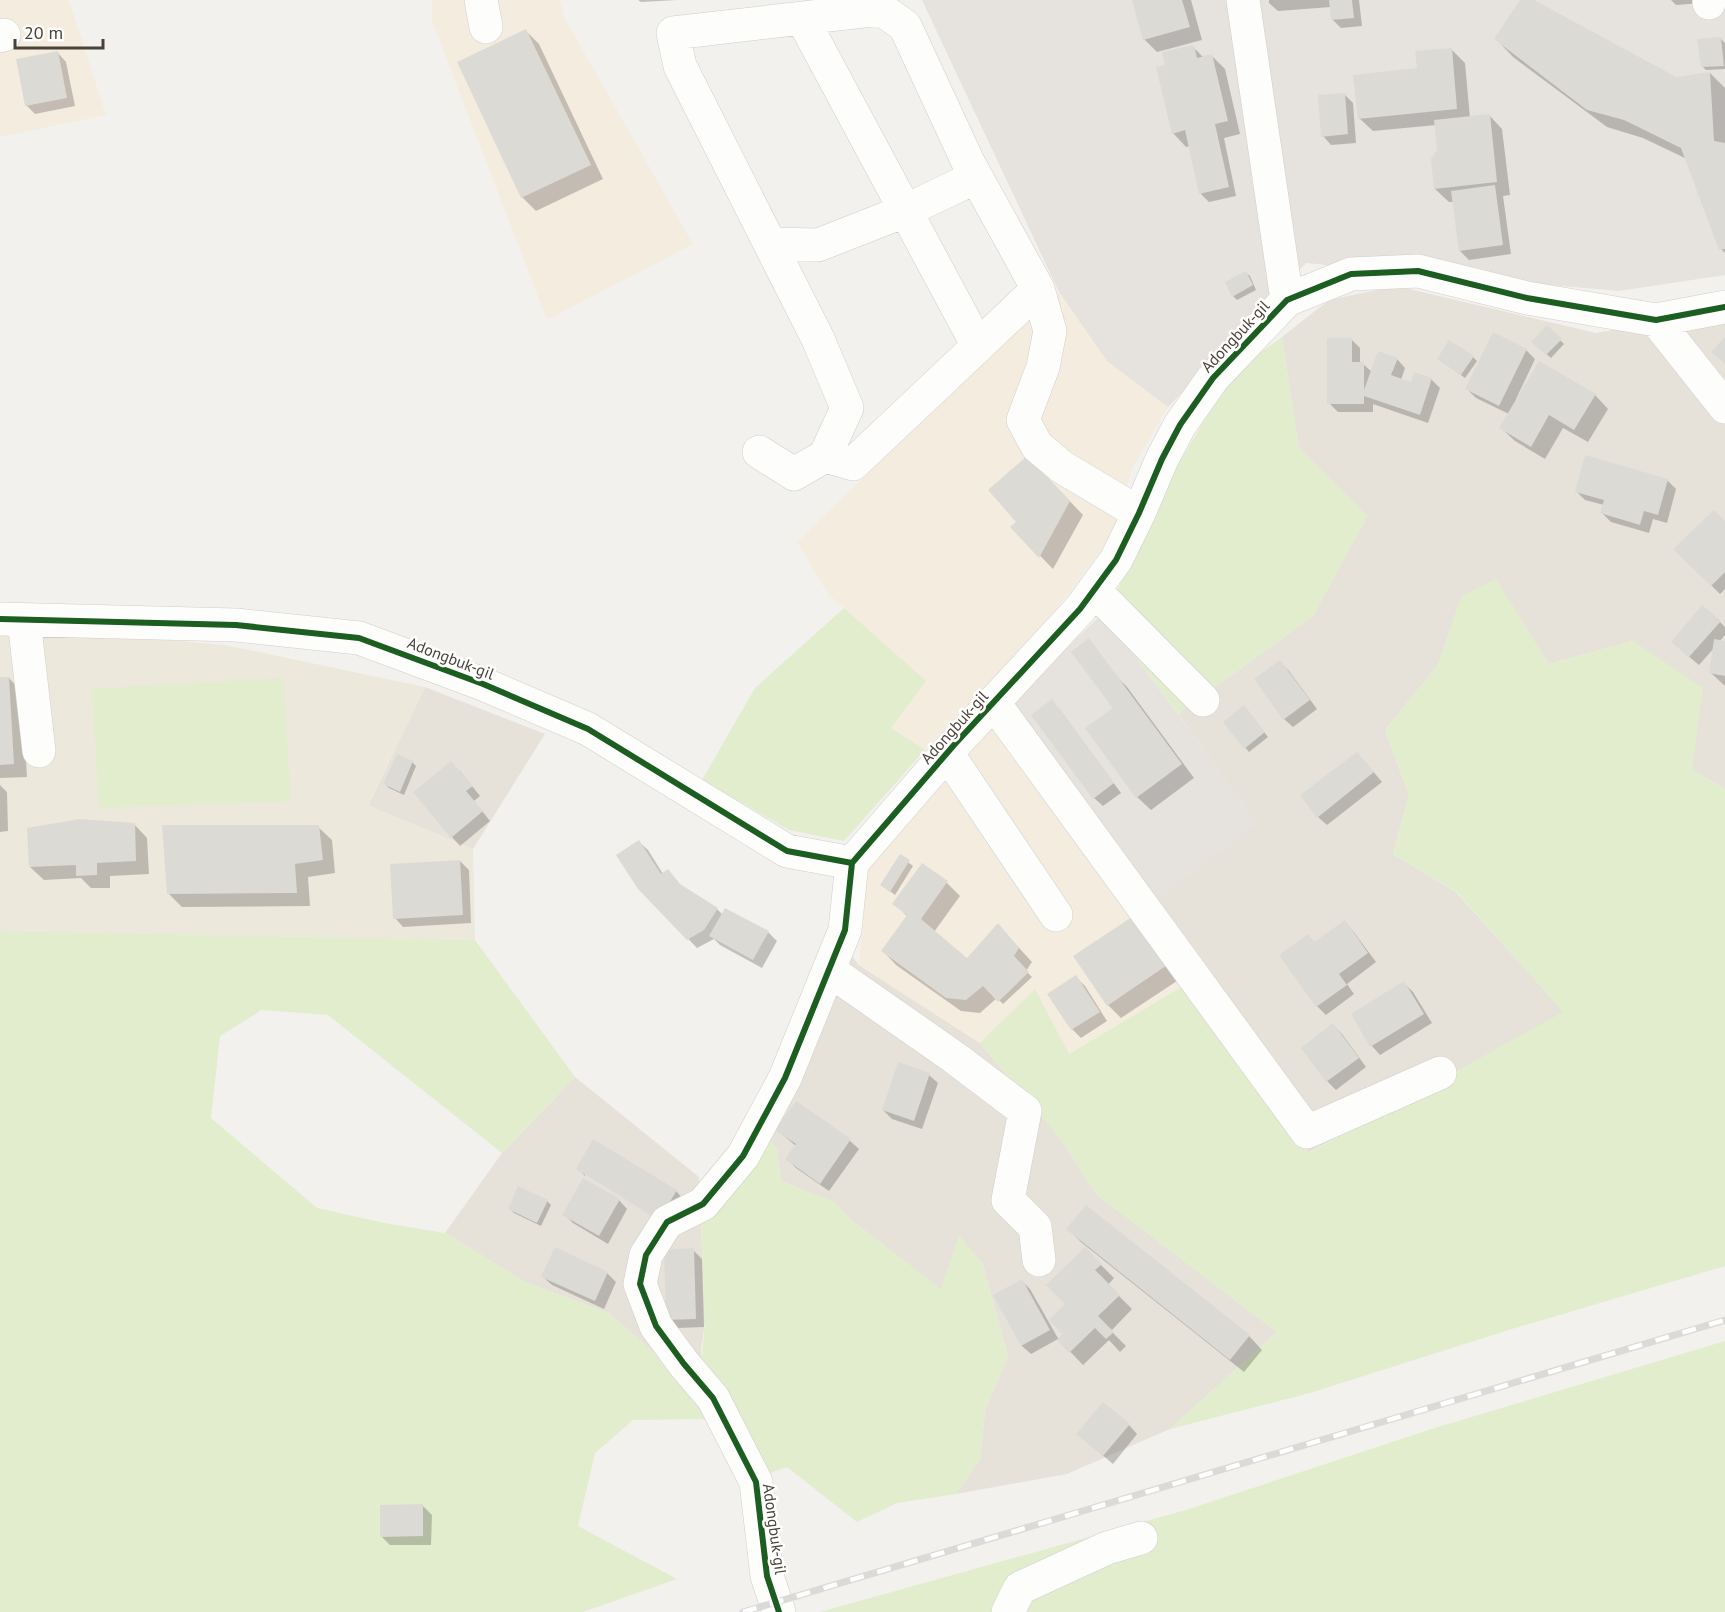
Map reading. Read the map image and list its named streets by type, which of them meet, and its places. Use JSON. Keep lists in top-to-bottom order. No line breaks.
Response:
{"streets":{"street":["Adongbuk-gil"]},"scale_bar":"20 m"}
